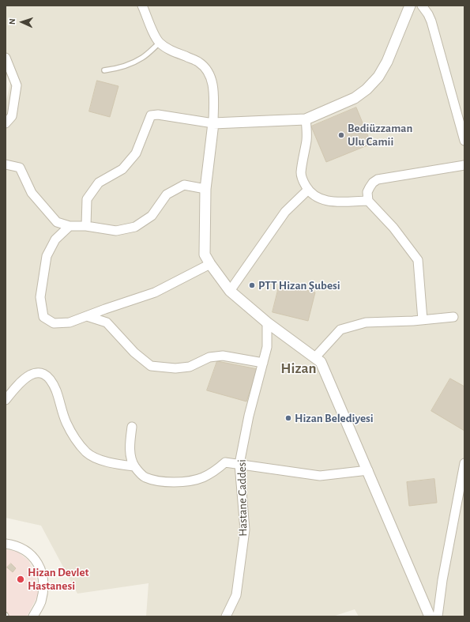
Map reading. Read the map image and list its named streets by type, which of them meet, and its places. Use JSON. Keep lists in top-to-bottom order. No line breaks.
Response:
{"streets":{"street":["Hastane Caddesi"]},"districts":["Hizan"],"places":["Bediüzzaman Ulu Camii","PTT Hizan Şubesi","Hizan Belediyesi","Hizan Devlet Hastanesi"],"north":"left"}
